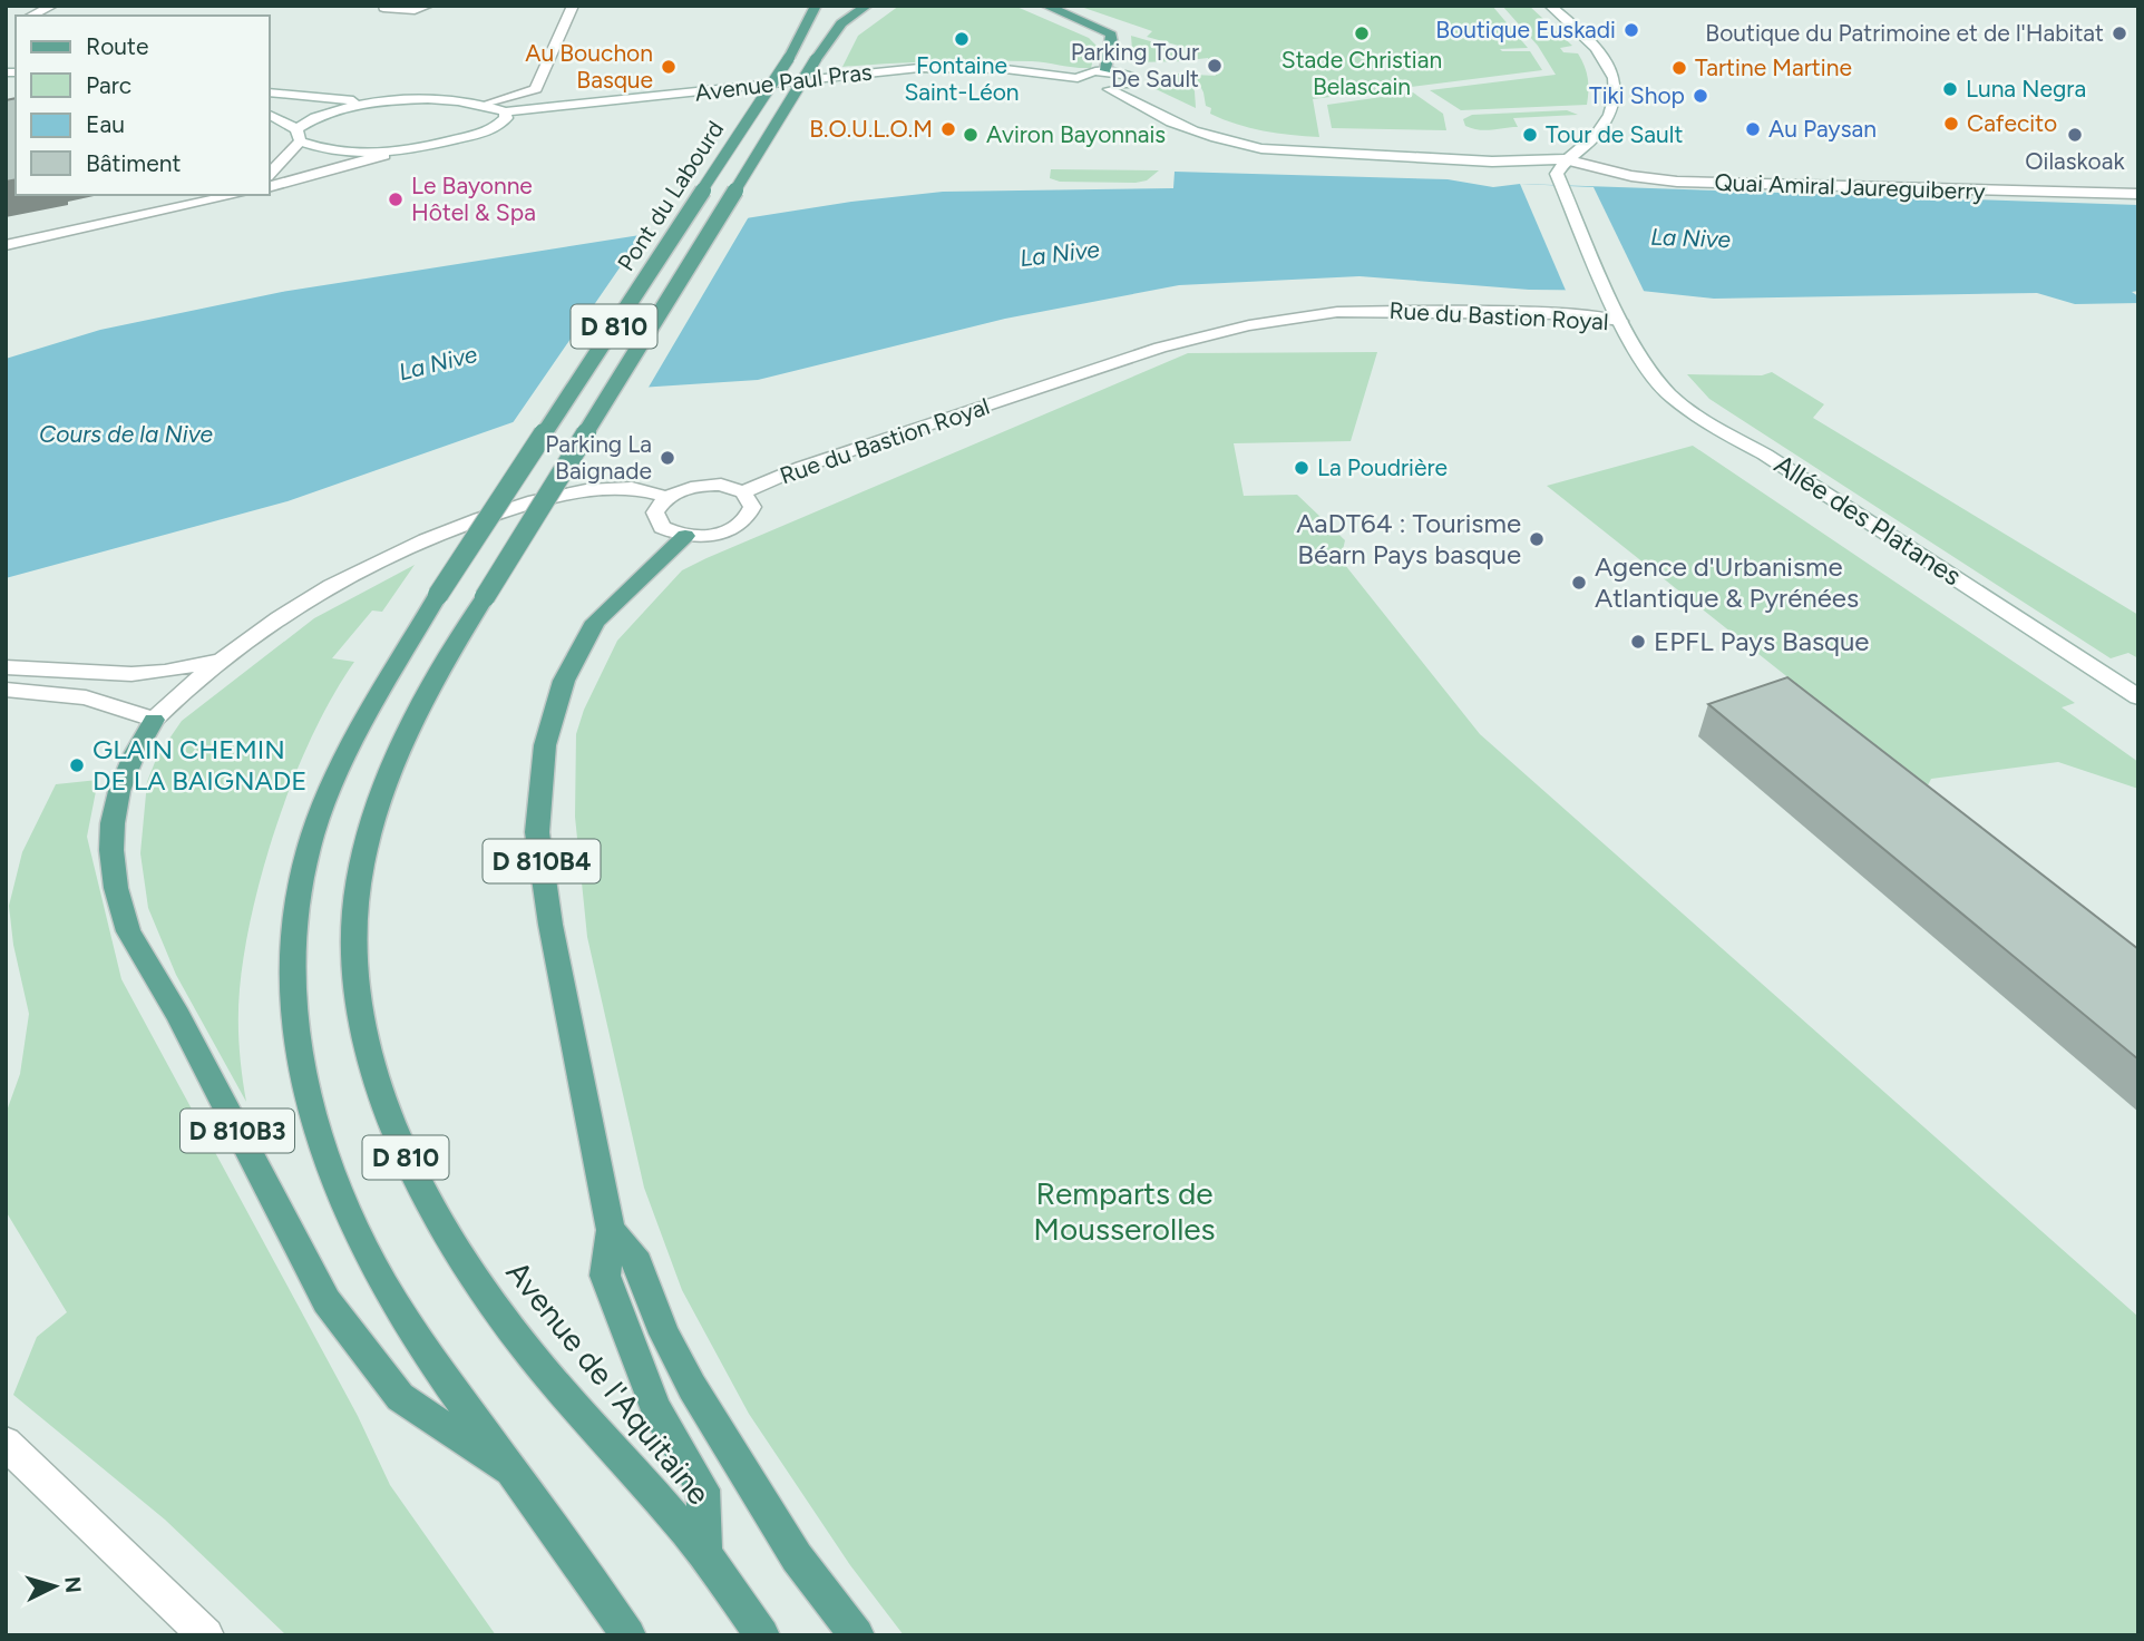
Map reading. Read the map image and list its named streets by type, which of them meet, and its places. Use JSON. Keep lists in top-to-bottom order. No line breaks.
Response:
{"streets":{"main road":["Pont du Labourd","D 810","D 810B4","D 810B3","Avenue de l'Aquitaine"],"street":["Avenue Paul Pras","Quai Amiral Jaureguiberry","Rue du Bastion Royal","Allée des Platanes"]},"crossings":[["Quai Amiral Jaureguiberry","Allée des Platanes"],["Pont du Labourd","D 810"],["Pont du Labourd","D 810B3"],["Pont du Labourd","Avenue de l'Aquitaine"],["Rue du Bastion Royal","Allée des Platanes"],["D 810","D 810B3"],["D 810B4","Avenue de l'Aquitaine"]],"water":["La Nive","Cours de la Nive"],"parks":["Remparts de Mousserolles"],"places":["Boutique Euskadi","Stade Christian Belascain","Boutique du Patrimoine et de l'Habitat","Fontaine Saint-Léon","Parking Tour De Sault","Au Bouchon Basque","Tartine Martine","Luna Negra","Tiki Shop","Cafecito","B.O.U.L.O.M","Au Paysan","Aviron Bayonnais","Tour de Sault","Oilaskoak","Le Bayonne Hôtel & Spa","Parking La Baignade","La Poudrière","AaDT64 : Tourisme Béarn Pays basque","Agence d'Urbanisme Atlantique & Pyrénées","EPFL Pays Basque","GLAIN CHEMIN DE LA BAIGNADE"],"legend":["Route","Parc","Eau","Bâtiment"],"north":"right"}
